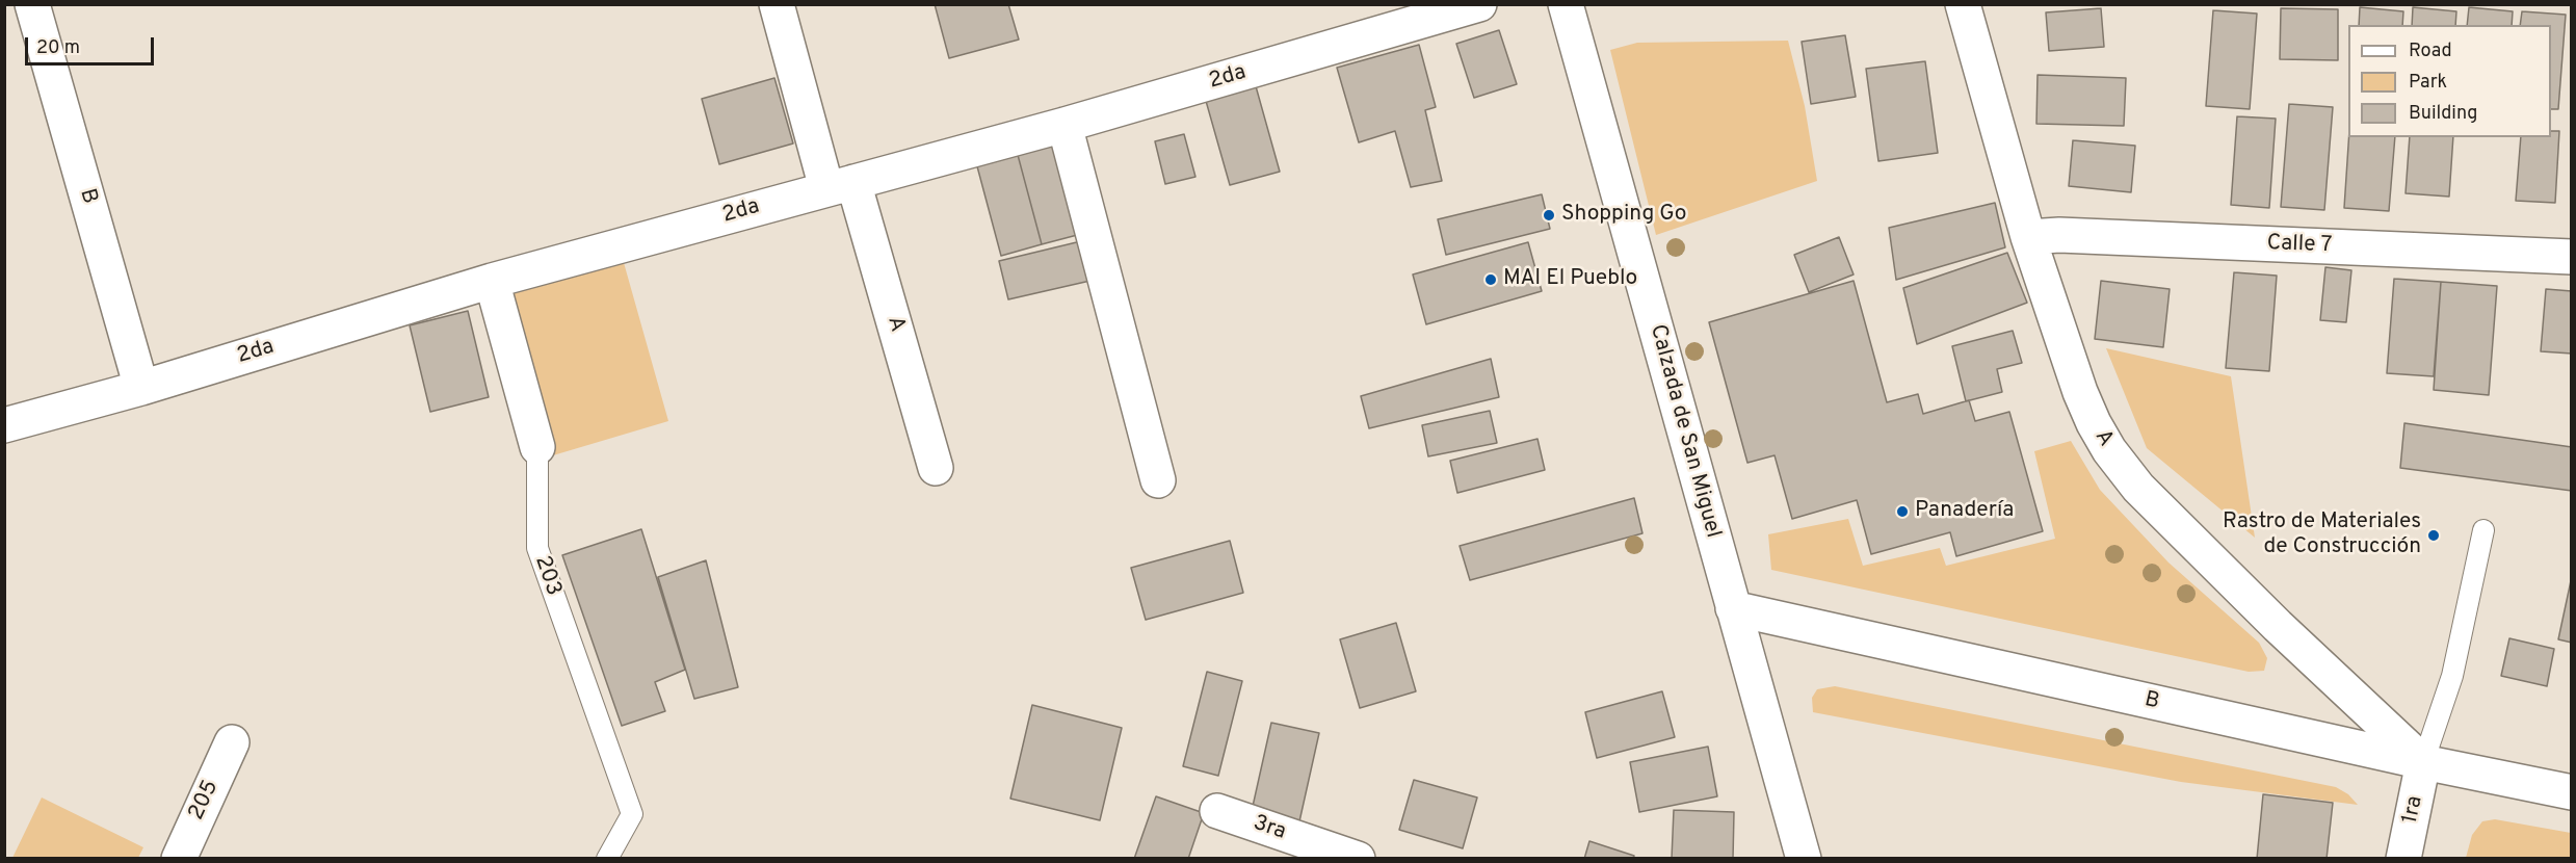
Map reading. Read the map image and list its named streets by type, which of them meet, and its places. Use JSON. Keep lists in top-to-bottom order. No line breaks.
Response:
{"streets":{"street":["2da","B","Calle 7","A","Calzada de San Miguel","203","205","1ra","3ra"]},"crossings":[["2da","B"],["2da","A"],["2da","203"],["B","A"],["B","Calzada de San Miguel"],["B","1ra"],["Calle 7","A"],["A","1ra"]],"places":["Shopping Go","MAI El Pueblo","Panadería","Rastro de Materiales de Construcción"],"legend":["Road","Park","Building"],"scale_bar":"20 m"}
